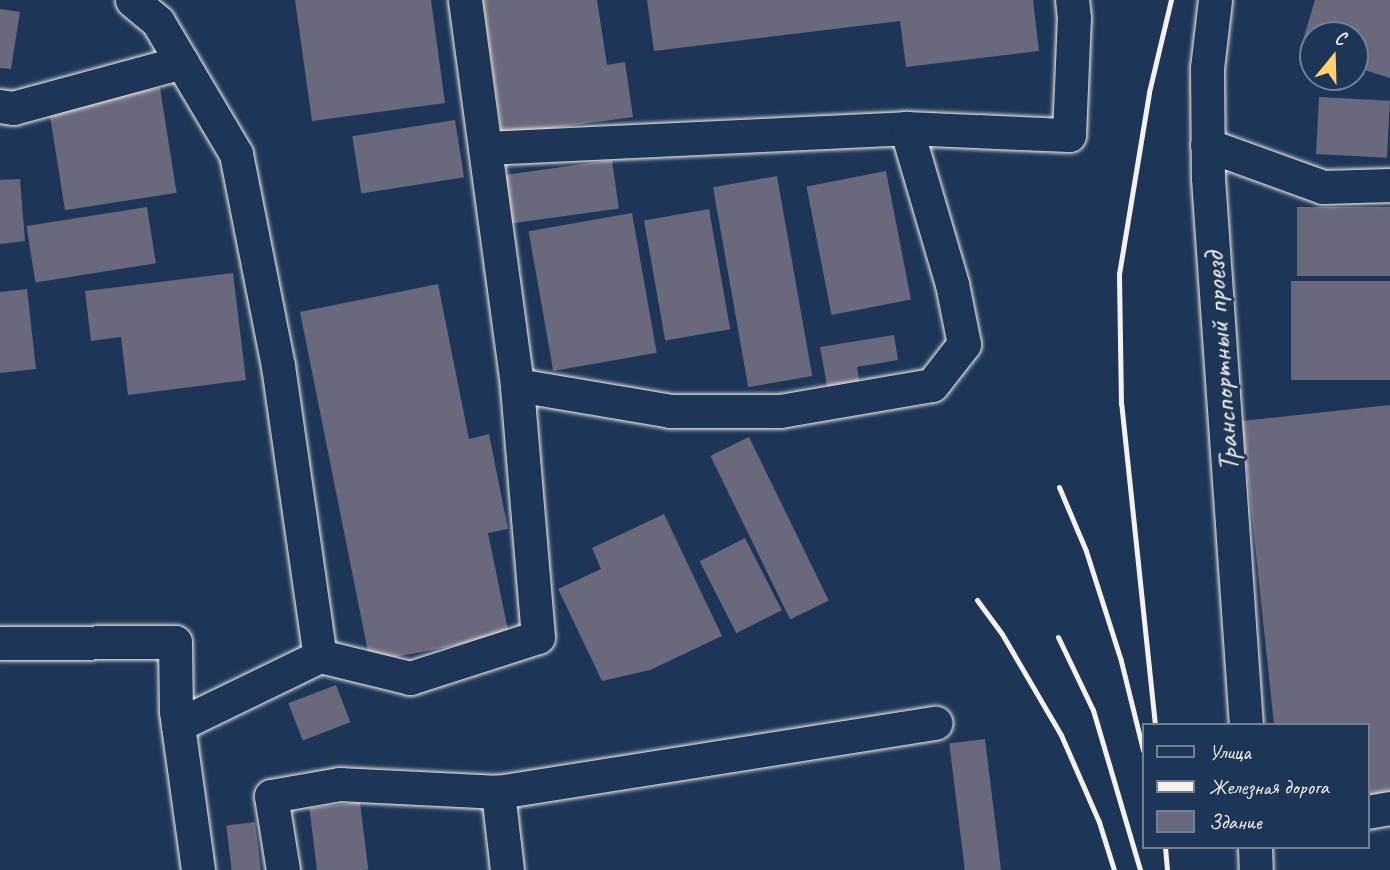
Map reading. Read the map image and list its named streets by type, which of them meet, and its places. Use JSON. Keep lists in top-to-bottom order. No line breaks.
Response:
{"streets":{"street":["Транспортный проезд"]},"legend":["Улица","Железная дорога","Здание"],"north":"top"}
